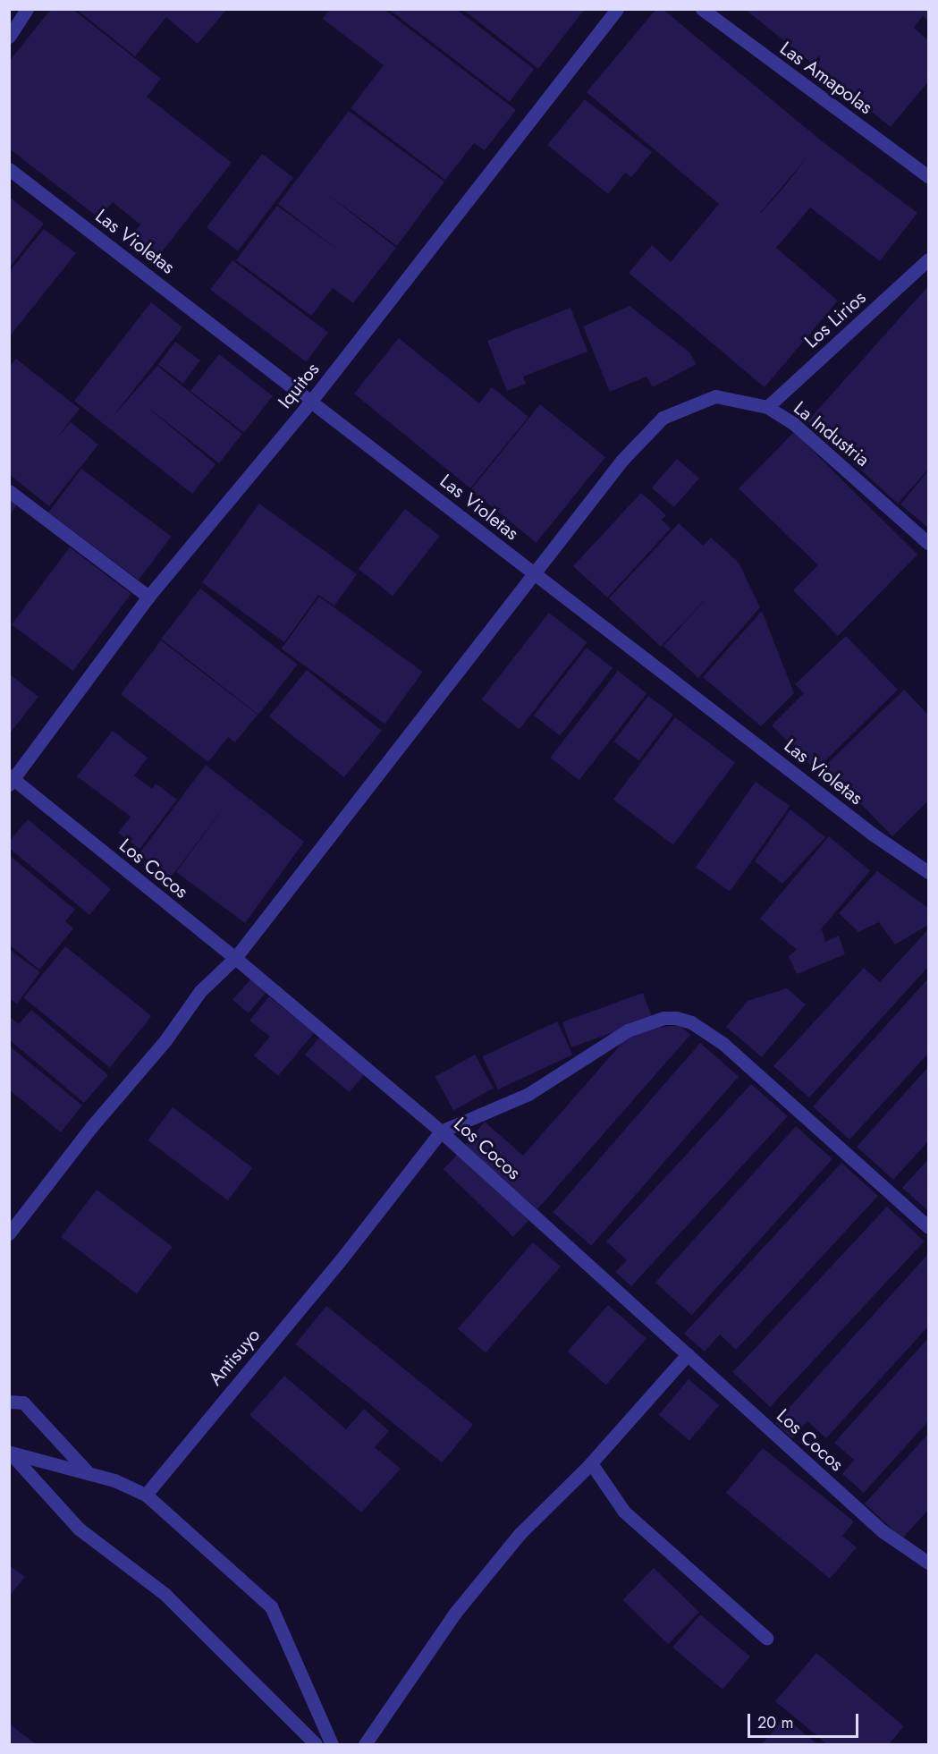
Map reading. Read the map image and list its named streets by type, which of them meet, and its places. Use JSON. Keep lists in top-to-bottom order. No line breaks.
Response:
{"streets":{"street":["Las Amapolas","Las Violetas","Los Lirios","Iquitos","La Industria","Los Cocos","Antisuyo"]},"crossings":[["Las Violetas","Iquitos"],["Las Violetas","La Industria"],["Los Lirios","La Industria"],["Iquitos","Los Cocos"],["Los Cocos","Antisuyo"]],"scale_bar":"20 m"}
